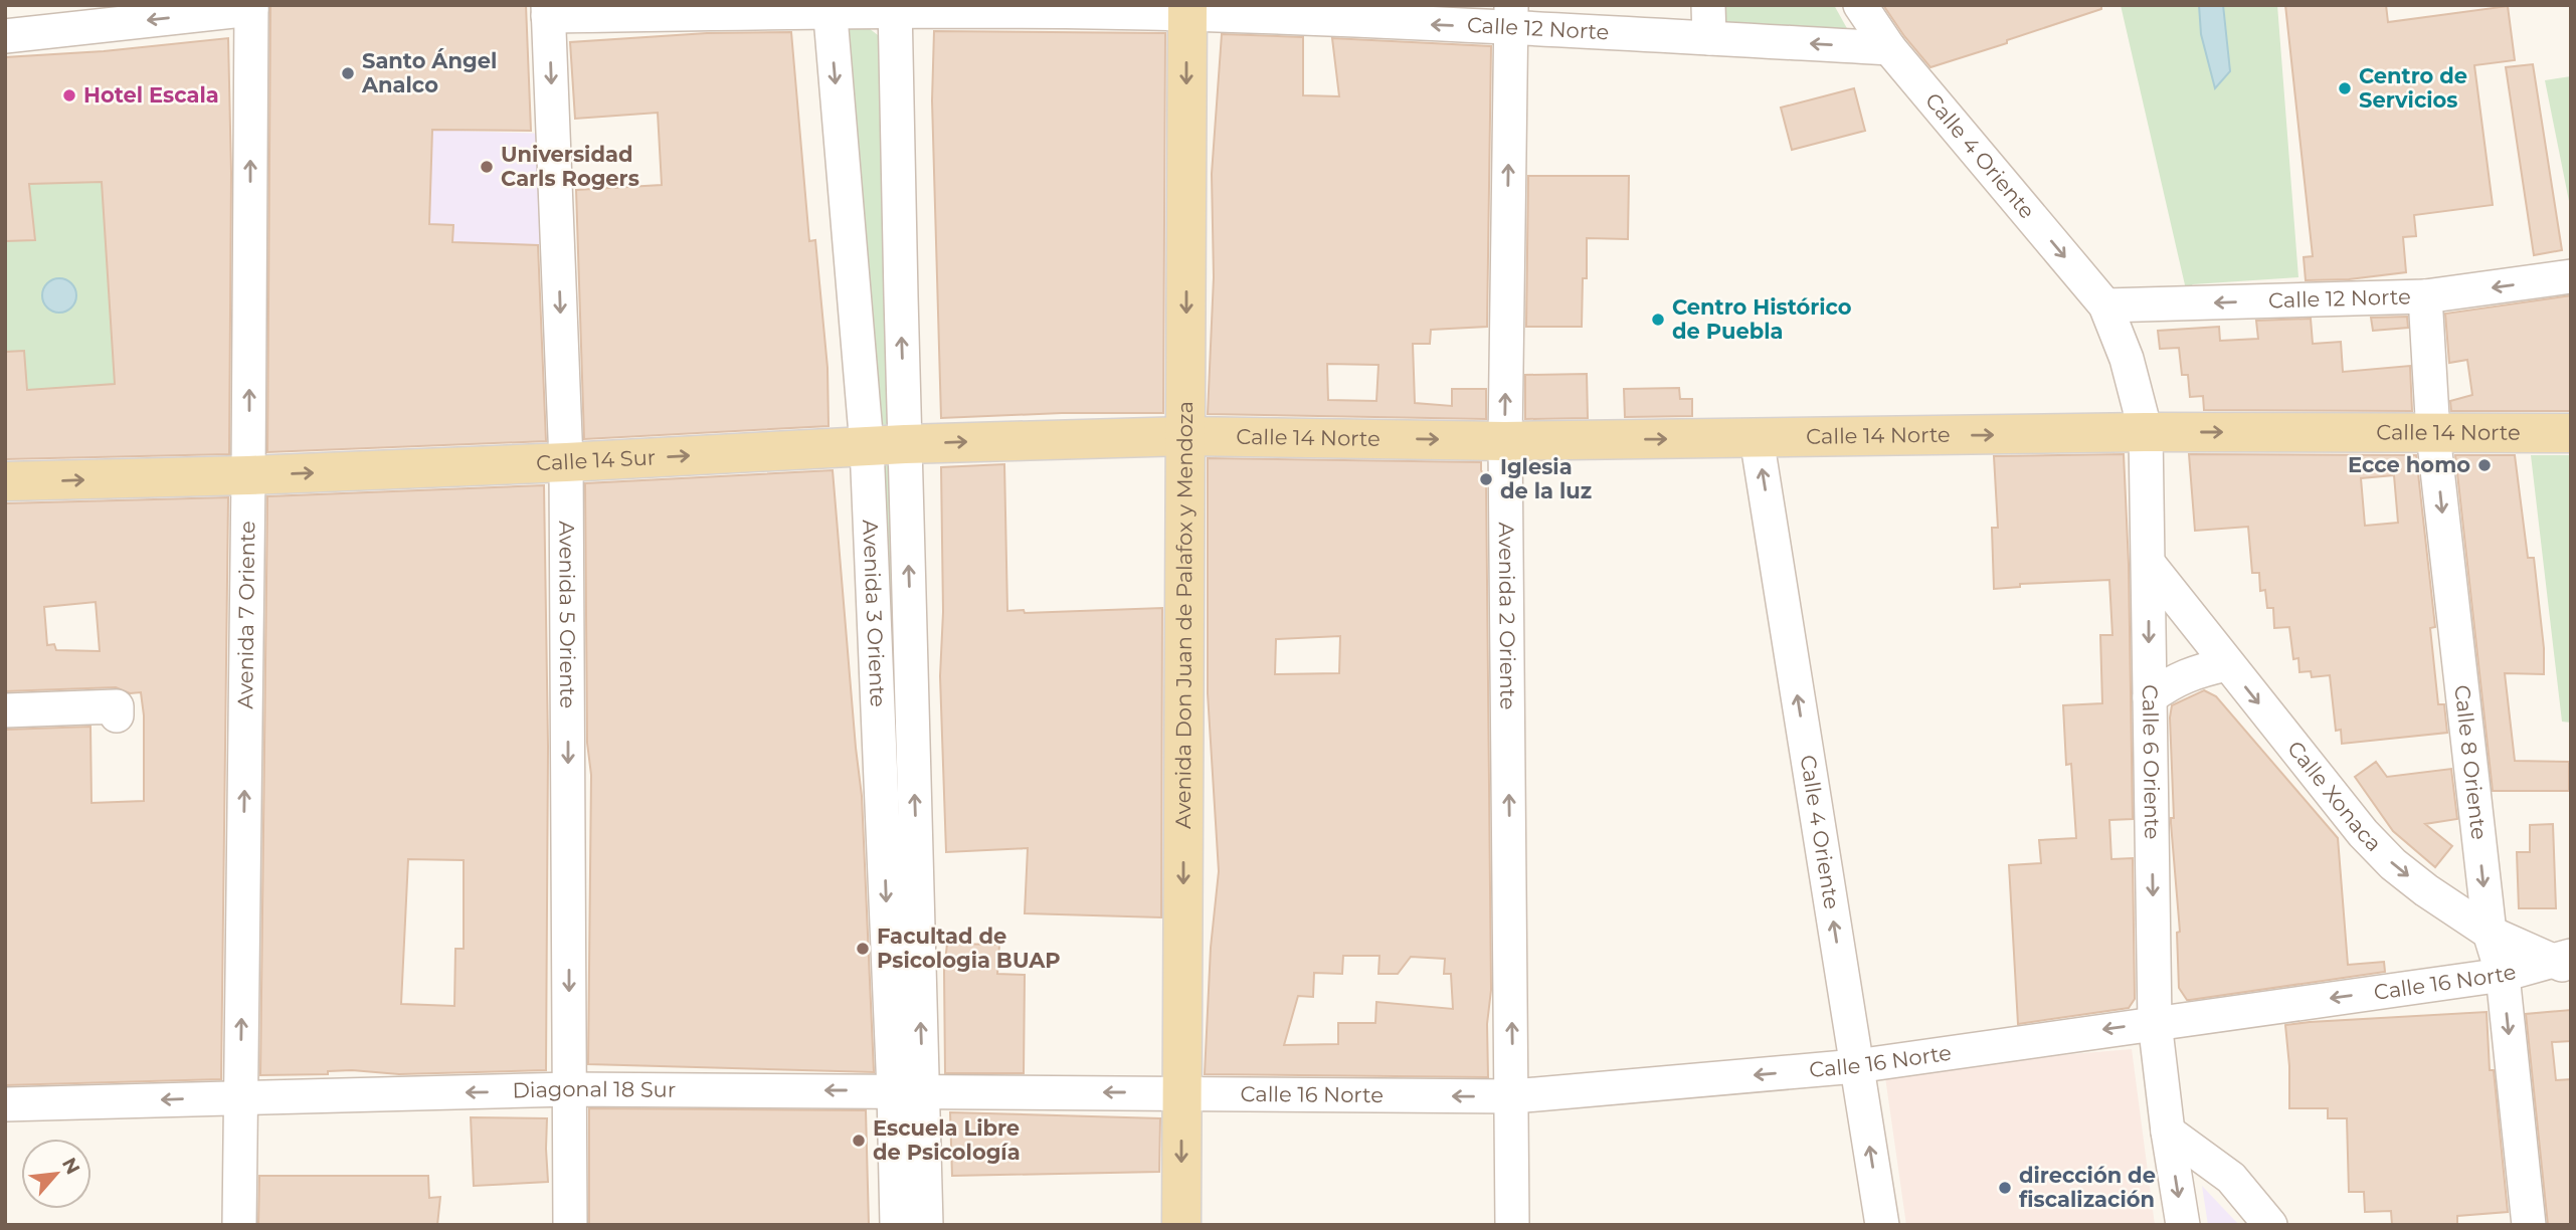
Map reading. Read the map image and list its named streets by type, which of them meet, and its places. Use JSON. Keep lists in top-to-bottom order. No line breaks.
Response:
{"streets":{"main road":["Calle 14 Norte","Calle 14 Sur","Avenida Don Juan de Palafox y Mendoza"],"street":["Calle 12 Norte","Calle 4 Oriente","Avenida 3 Oriente","Avenida 7 Oriente","Avenida 5 Oriente","Avenida 2 Oriente","Calle 8 Oriente","Calle 6 Oriente","Calle Xonaca","Calle 16 Norte","Diagonal 18 Sur"]},"crossings":[["Calle 12 Norte","Calle 4 Oriente"],["Calle 12 Norte","Avenida 3 Oriente"],["Calle 12 Norte","Avenida 5 Oriente"],["Calle 12 Norte","Avenida Don Juan de Palafox y Mendoza"],["Calle 12 Norte","Avenida 2 Oriente"],["Calle 12 Norte","Calle 8 Oriente"],["Calle 12 Norte","Calle 6 Oriente"],["Calle 4 Oriente","Calle 14 Norte"],["Calle 4 Oriente","Calle 6 Oriente"],["Calle 4 Oriente","Calle 16 Norte"],["Calle 14 Norte","Calle 14 Sur"],["Calle 14 Norte","Avenida Don Juan de Palafox y Mendoza"],["Calle 14 Norte","Avenida 2 Oriente"],["Calle 14 Norte","Calle 8 Oriente"],["Calle 14 Norte","Calle 6 Oriente"],["Calle 14 Sur","Avenida 3 Oriente"],["Calle 14 Sur","Avenida 7 Oriente"],["Calle 14 Sur","Avenida 5 Oriente"],["Calle 14 Sur","Avenida Don Juan de Palafox y Mendoza"],["Avenida 3 Oriente","Diagonal 18 Sur"],["Avenida 7 Oriente","Diagonal 18 Sur"],["Avenida 5 Oriente","Diagonal 18 Sur"],["Avenida Don Juan de Palafox y Mendoza","Calle 16 Norte"],["Avenida Don Juan de Palafox y Mendoza","Diagonal 18 Sur"],["Avenida 2 Oriente","Calle 16 Norte"],["Calle 8 Oriente","Calle Xonaca"],["Calle 8 Oriente","Calle 16 Norte"],["Calle 6 Oriente","Calle Xonaca"],["Calle 6 Oriente","Calle 16 Norte"],["Calle Xonaca","Calle 16 Norte"],["Calle 16 Norte","Diagonal 18 Sur"]],"one_way":["Calle 12 Norte","Calle 14 Norte","Calle 14 Sur","Avenida 7 Oriente","Avenida 5 Oriente","Avenida Don Juan de Palafox y Mendoza","Avenida 2 Oriente","Calle 8 Oriente","Calle 6 Oriente","Calle Xonaca","Calle 16 Norte","Diagonal 18 Sur"],"places":["Santo Ángel Analco","Centro de Servicios","Hotel Escala","Universidad Carls Rogers","Centro Histórico de Puebla","Ecce homo","Iglesia de la luz","Facultad de Psicologia BUAP","Escuela Libre de Psicología","dirección de fiscalización"],"north":"top right"}
